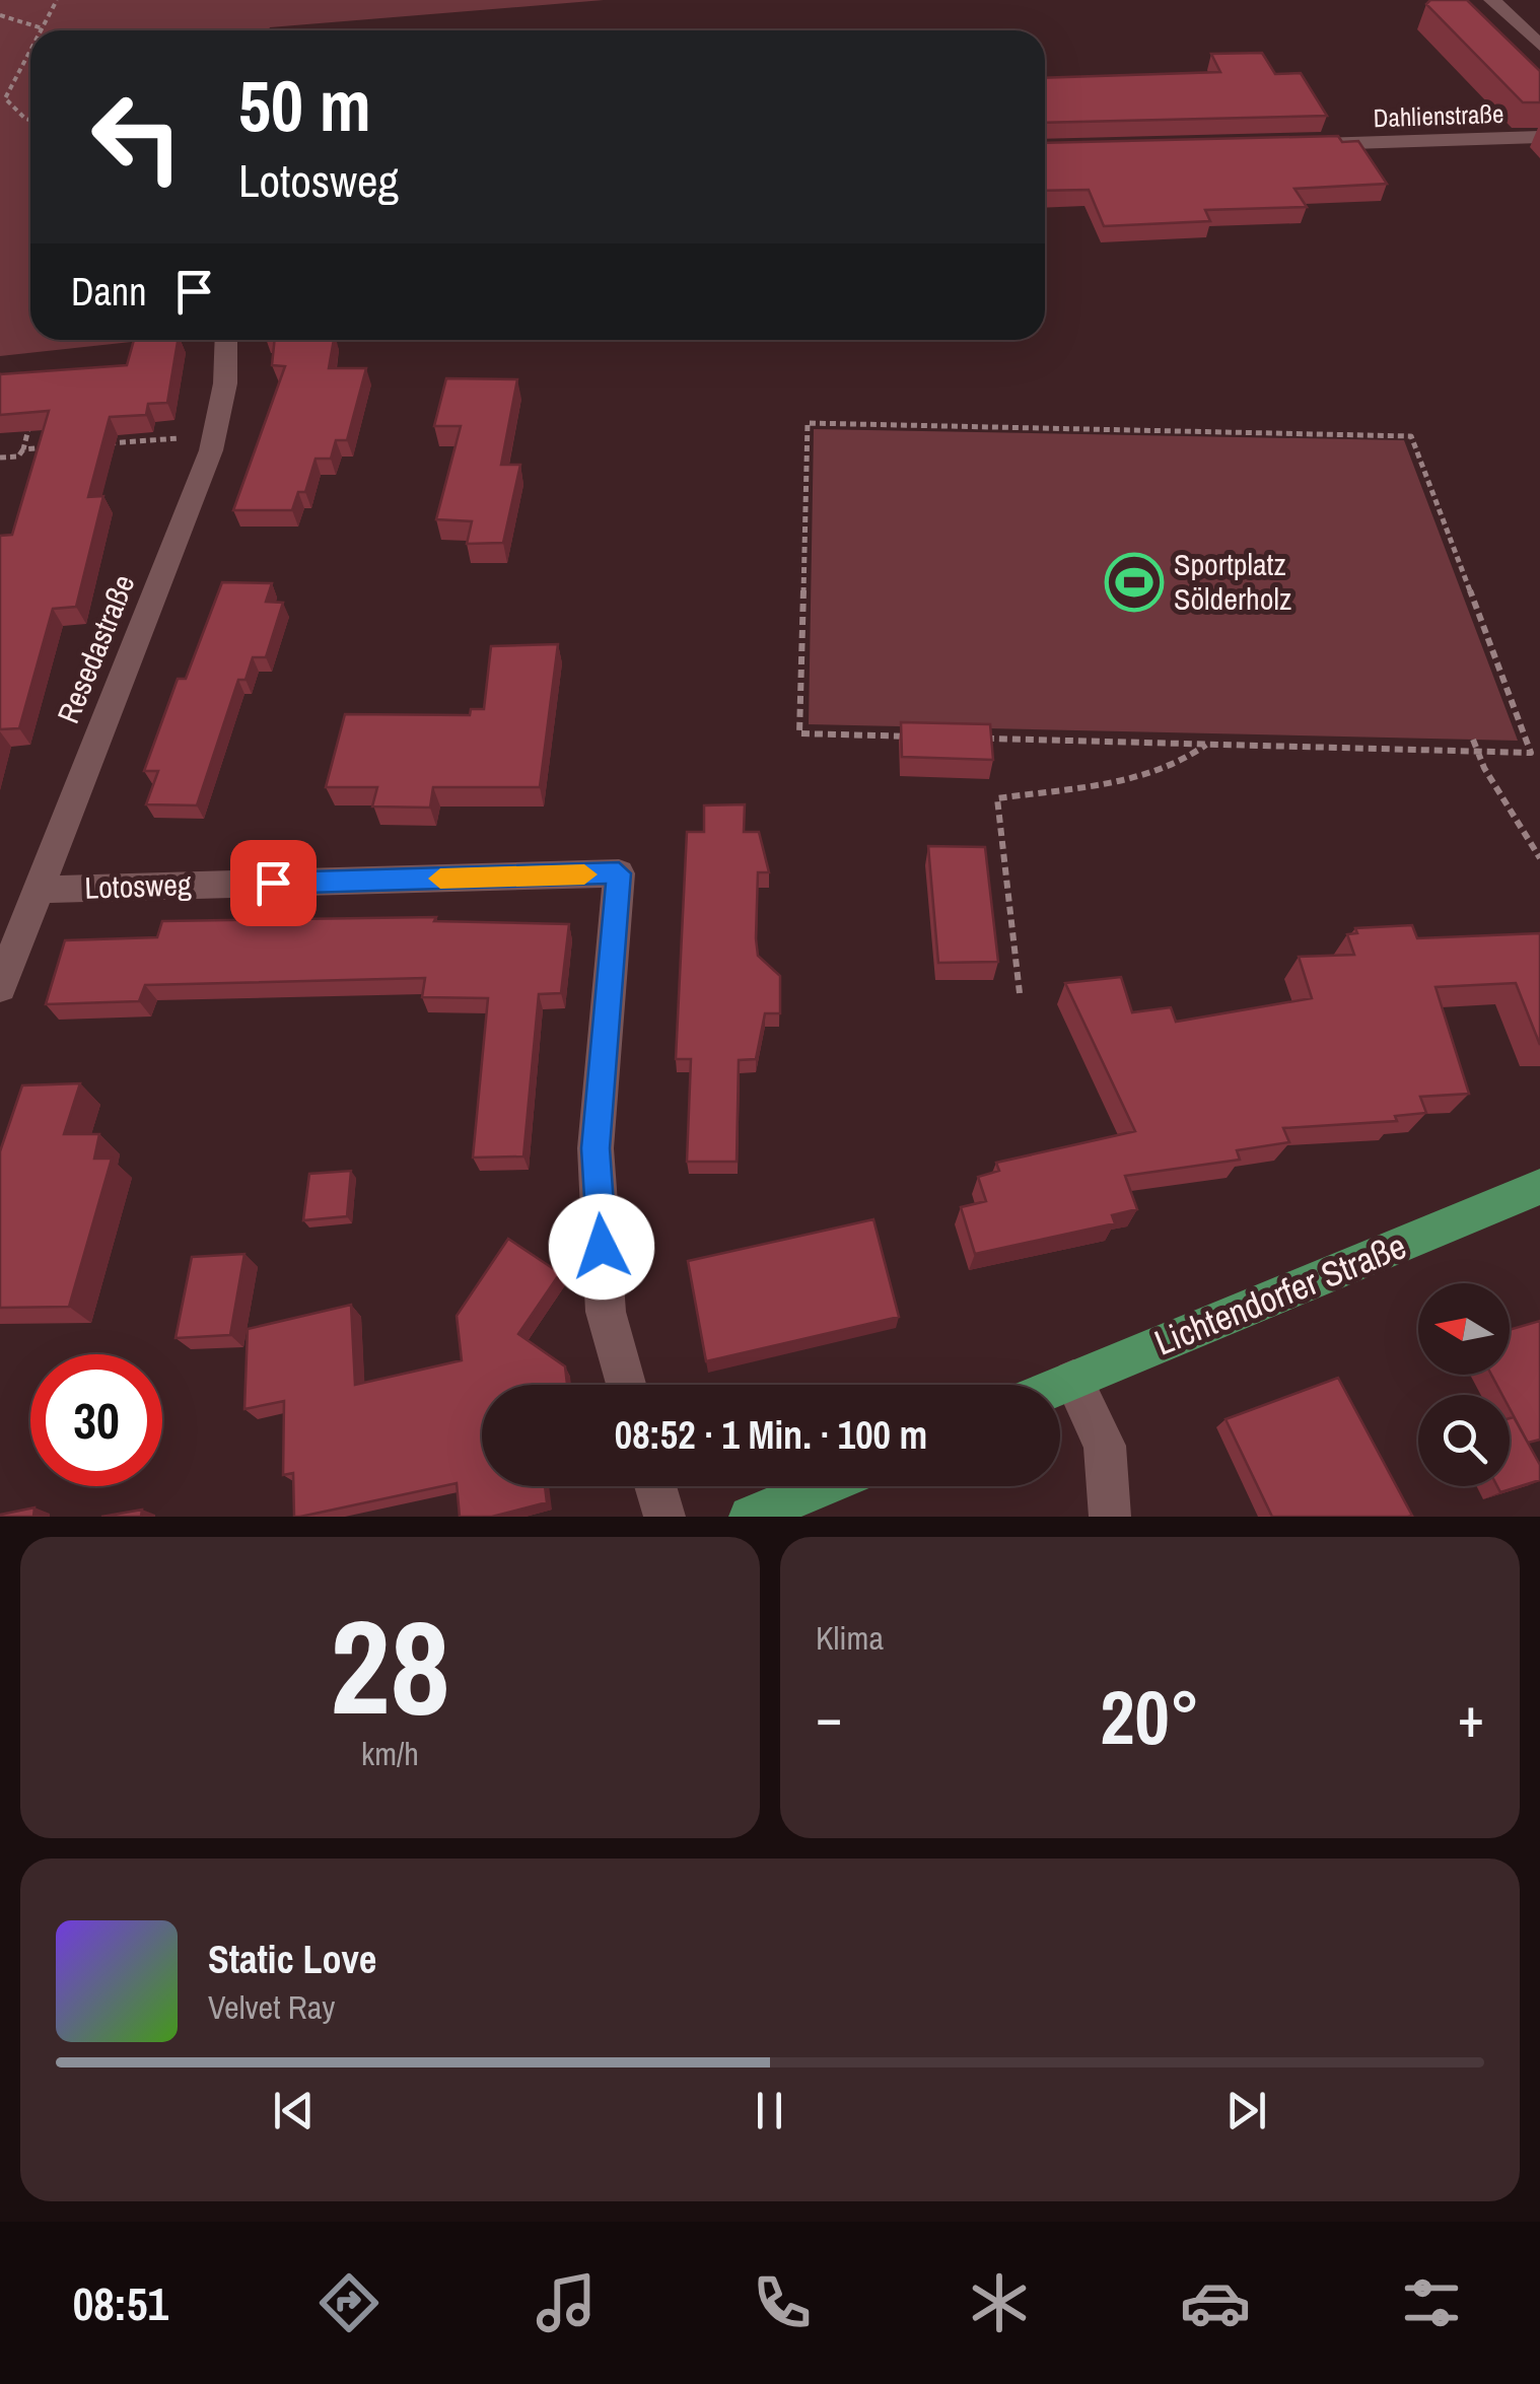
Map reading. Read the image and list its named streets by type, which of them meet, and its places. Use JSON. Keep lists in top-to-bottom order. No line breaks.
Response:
{"streets":{"main road":["Lichtendorfer Straße"],"street":["Dahlienstraße","Resedastraße","Lotosweg"]},"crossings":[["Resedastraße","Lotosweg"]],"places":{"sports":["Sportplatz Sölderholz"]},"north":"left","page":{"turn":["50 m","Lotosweg"],"then":"Dann","limit":"30","trip":"08:52 · 1 Min. · 100 m","tile":[["28","km/h"],"Klima"],"heat":["−","20°","+"],"song":["Static Love","Velvet Ray"],"tabs":"08:51"}}
